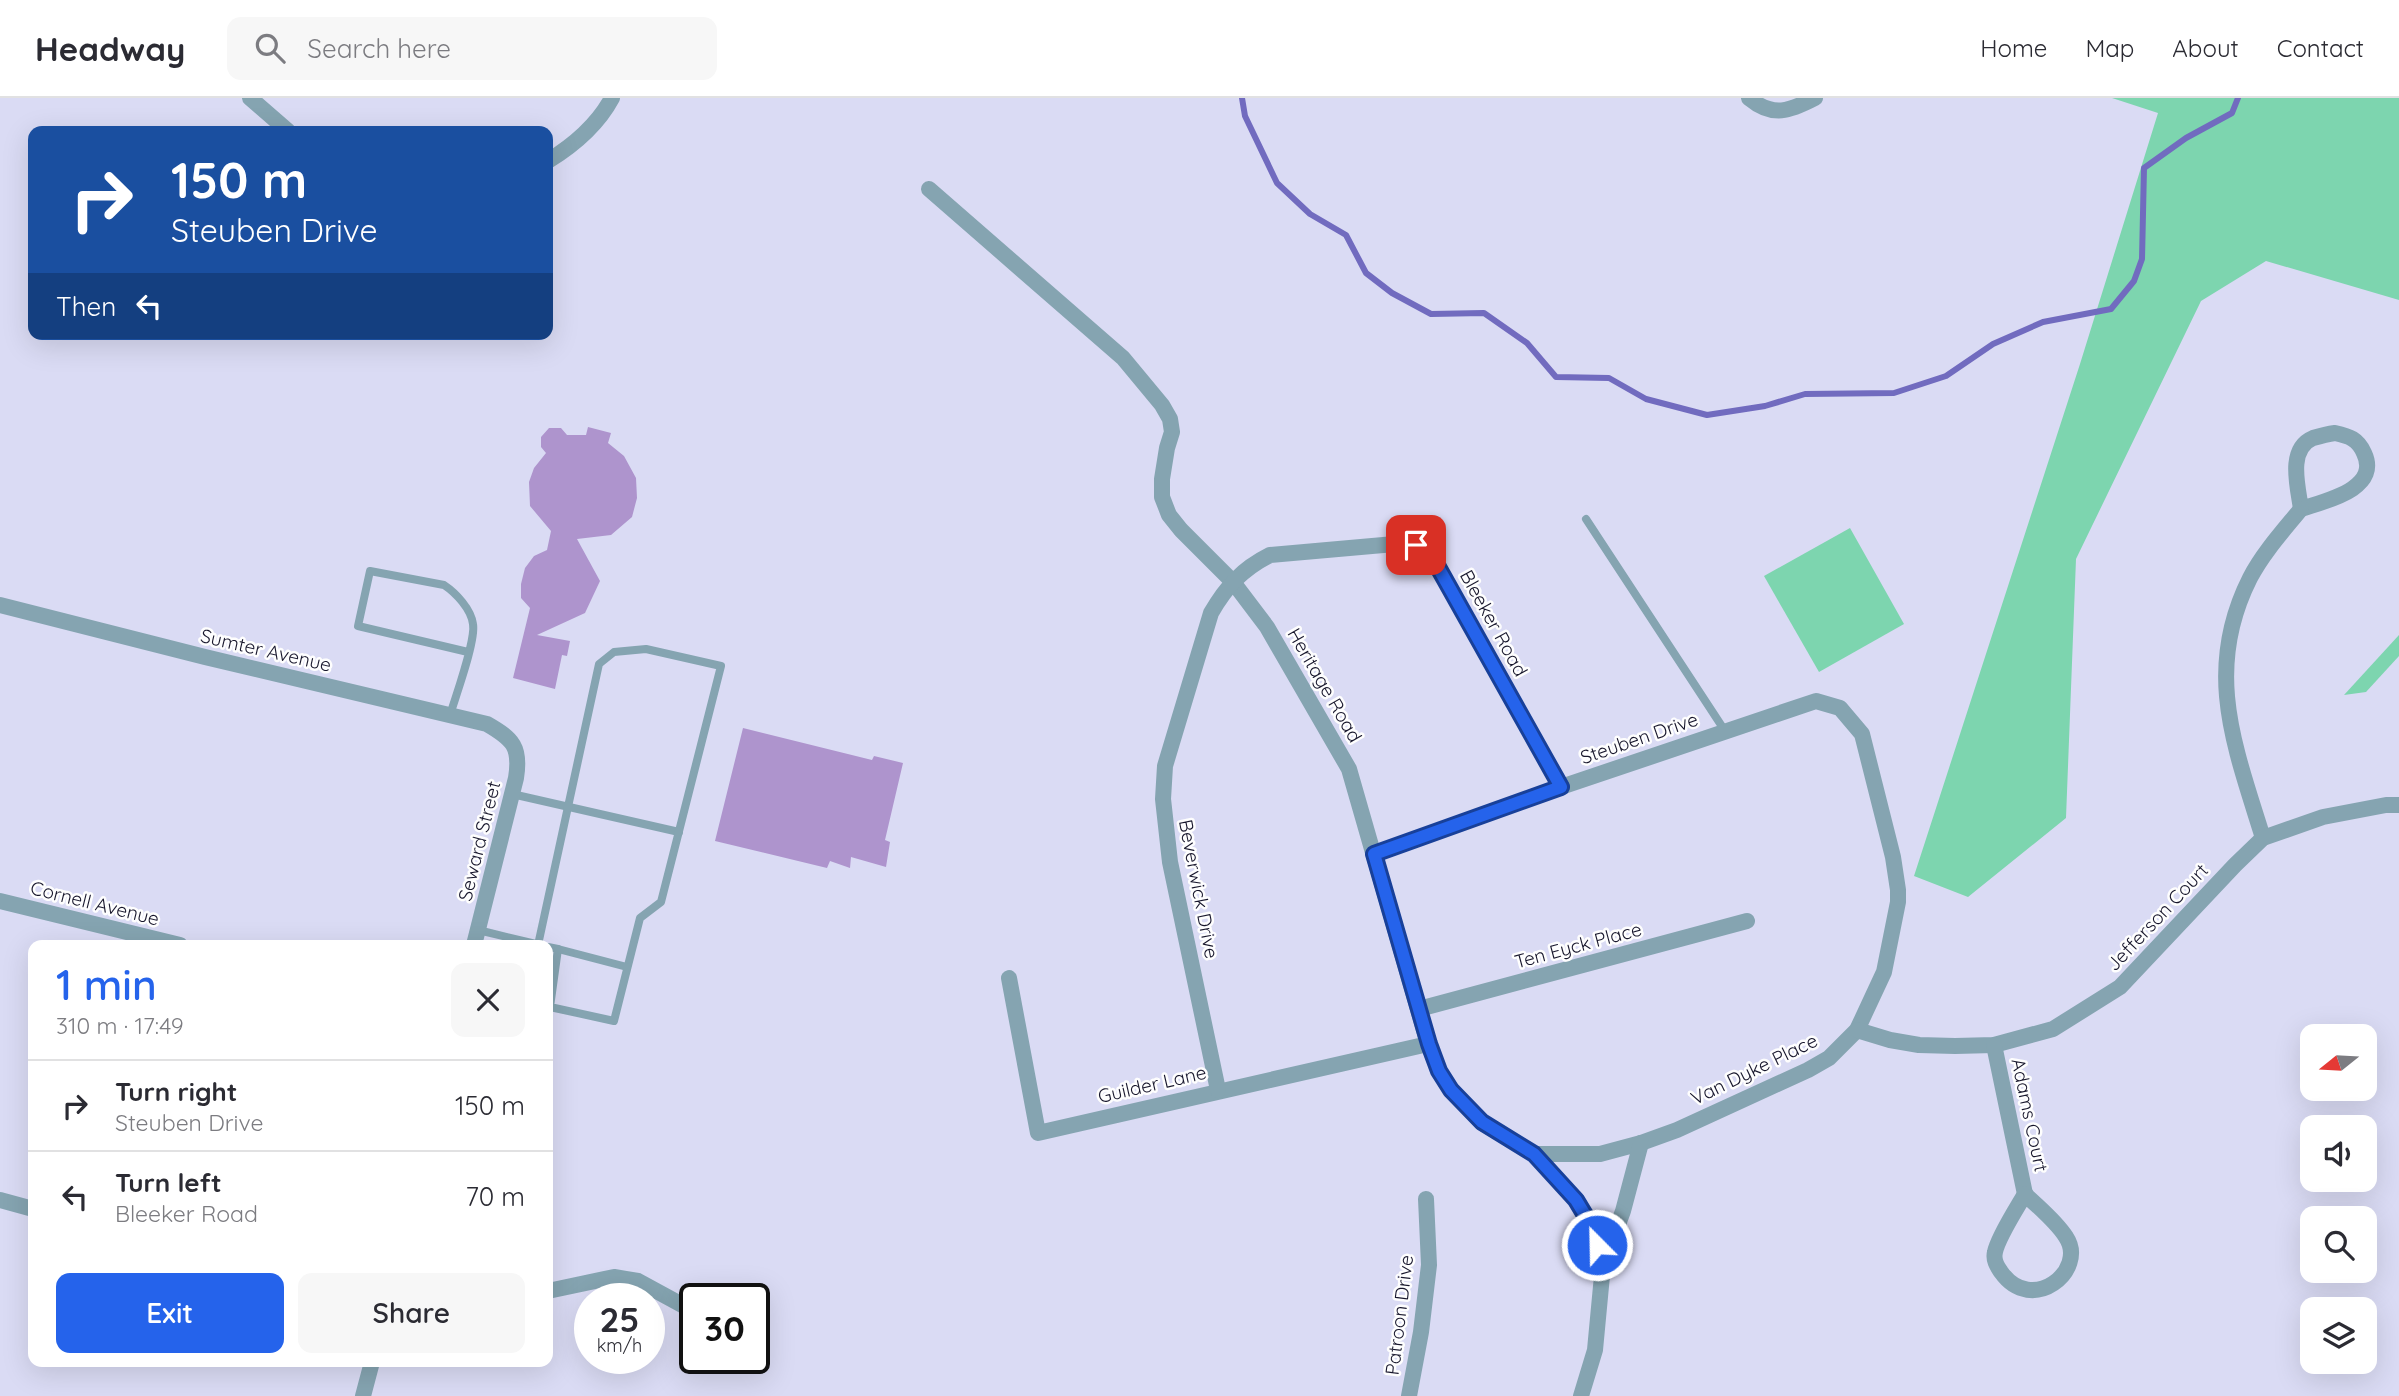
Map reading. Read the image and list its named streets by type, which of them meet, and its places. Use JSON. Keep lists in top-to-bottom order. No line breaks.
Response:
{"streets":{"street":["Bleeker Road","Sumter Avenue","Heritage Road","Steuben Drive","Seward Street","Beverwick Drive","Cornell Avenue","Jefferson Court","Ten Eyck Place","Van Dyke Place","Guilder Lane","Adams Court","Patroon Drive"]},"crossings":[["Bleeker Road","Heritage Road"],["Bleeker Road","Steuben Drive"],["Bleeker Road","Beverwick Drive"],["Sumter Avenue","Seward Street"],["Heritage Road","Steuben Drive"],["Heritage Road","Beverwick Drive"],["Heritage Road","Ten Eyck Place"],["Heritage Road","Van Dyke Place"],["Heritage Road","Guilder Lane"],["Steuben Drive","Van Dyke Place"],["Beverwick Drive","Guilder Lane"],["Jefferson Court","Van Dyke Place"],["Jefferson Court","Adams Court"]],"north":"left","page":{"header":"Headway","search":"Search here","nav":["Home","Map","About","Contact"],"turn":["150 m","Steuben Drive"],"then":"Then","heading":["1 min","310 m · 17:49"],"list":[{"name":"Turn right","note":"Steuben Drive","value":"150 m"},{"name":"Turn left","note":"Bleeker Road","value":"70 m"}],"buttons":["Exit","Share"],"speed":"25 km/h","limit":"30"}}
